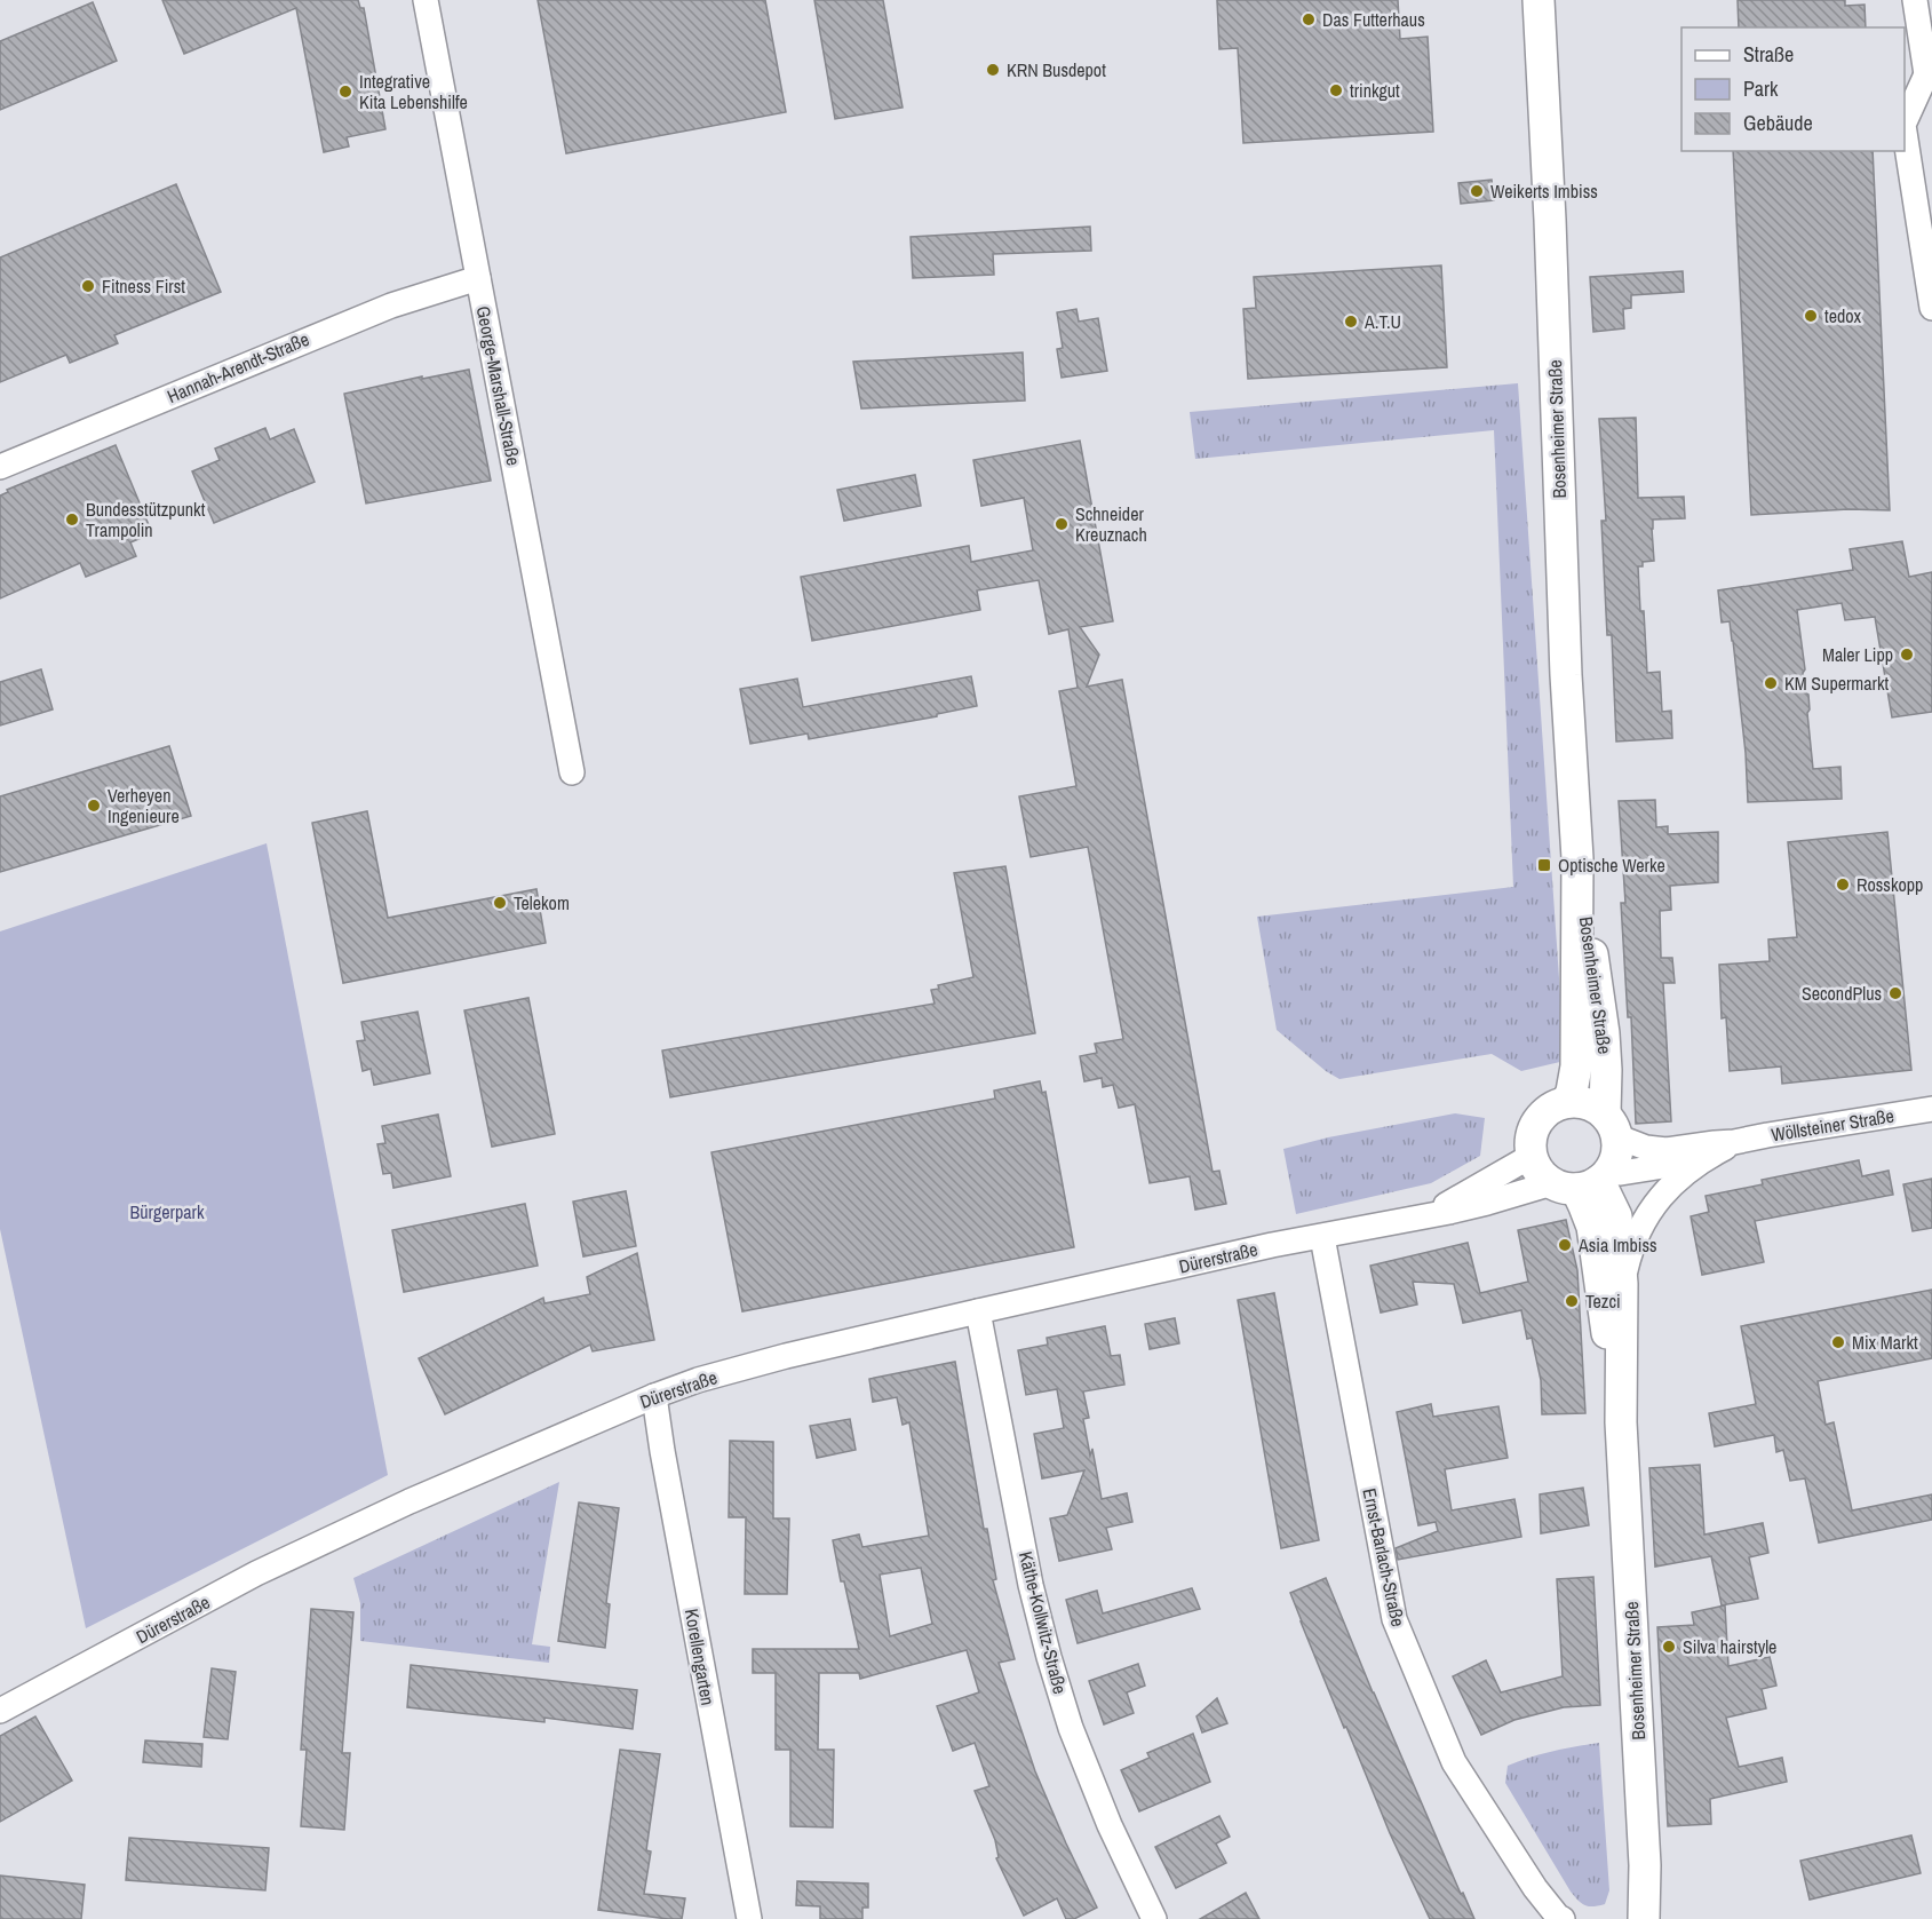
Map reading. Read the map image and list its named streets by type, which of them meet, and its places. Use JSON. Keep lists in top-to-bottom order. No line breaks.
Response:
{"streets":{"street":["Hannah-Arendt-Straße","George-Marshall-Straße","Bosenheimer Straße","Wöllsteiner Straße","Dürerstraße","Ernst-Barlach-Straße","Käthe-Kollwitz-Straße","Korellengarten"]},"crossings":[["Hannah-Arendt-Straße","George-Marshall-Straße"],["Bosenheimer Straße","Wöllsteiner Straße"],["Bosenheimer Straße","Dürerstraße"],["Wöllsteiner Straße","Dürerstraße"],["Dürerstraße","Ernst-Barlach-Straße"],["Dürerstraße","Käthe-Kollwitz-Straße"],["Dürerstraße","Korellengarten"]],"parks":["Bürgerpark"],"places":{"other":["Das Futterhaus","KRN Busdepot","trinkgut","Integrative Kita Lebenshilfe","Weikerts Imbiss","Fitness First","tedox","A.T.U","Bundesstützpunkt Trampolin","Schneider Kreuznach","Maler Lipp","KM Supermarkt","Verheyen Ingenieure","Rosskopp","Telekom","SecondPlus","Asia Imbiss","Tezci","Mix Markt","Silva hairstyle"],"transit":["Optische Werke"]},"legend":["Straße","Park","Gebäude"]}
